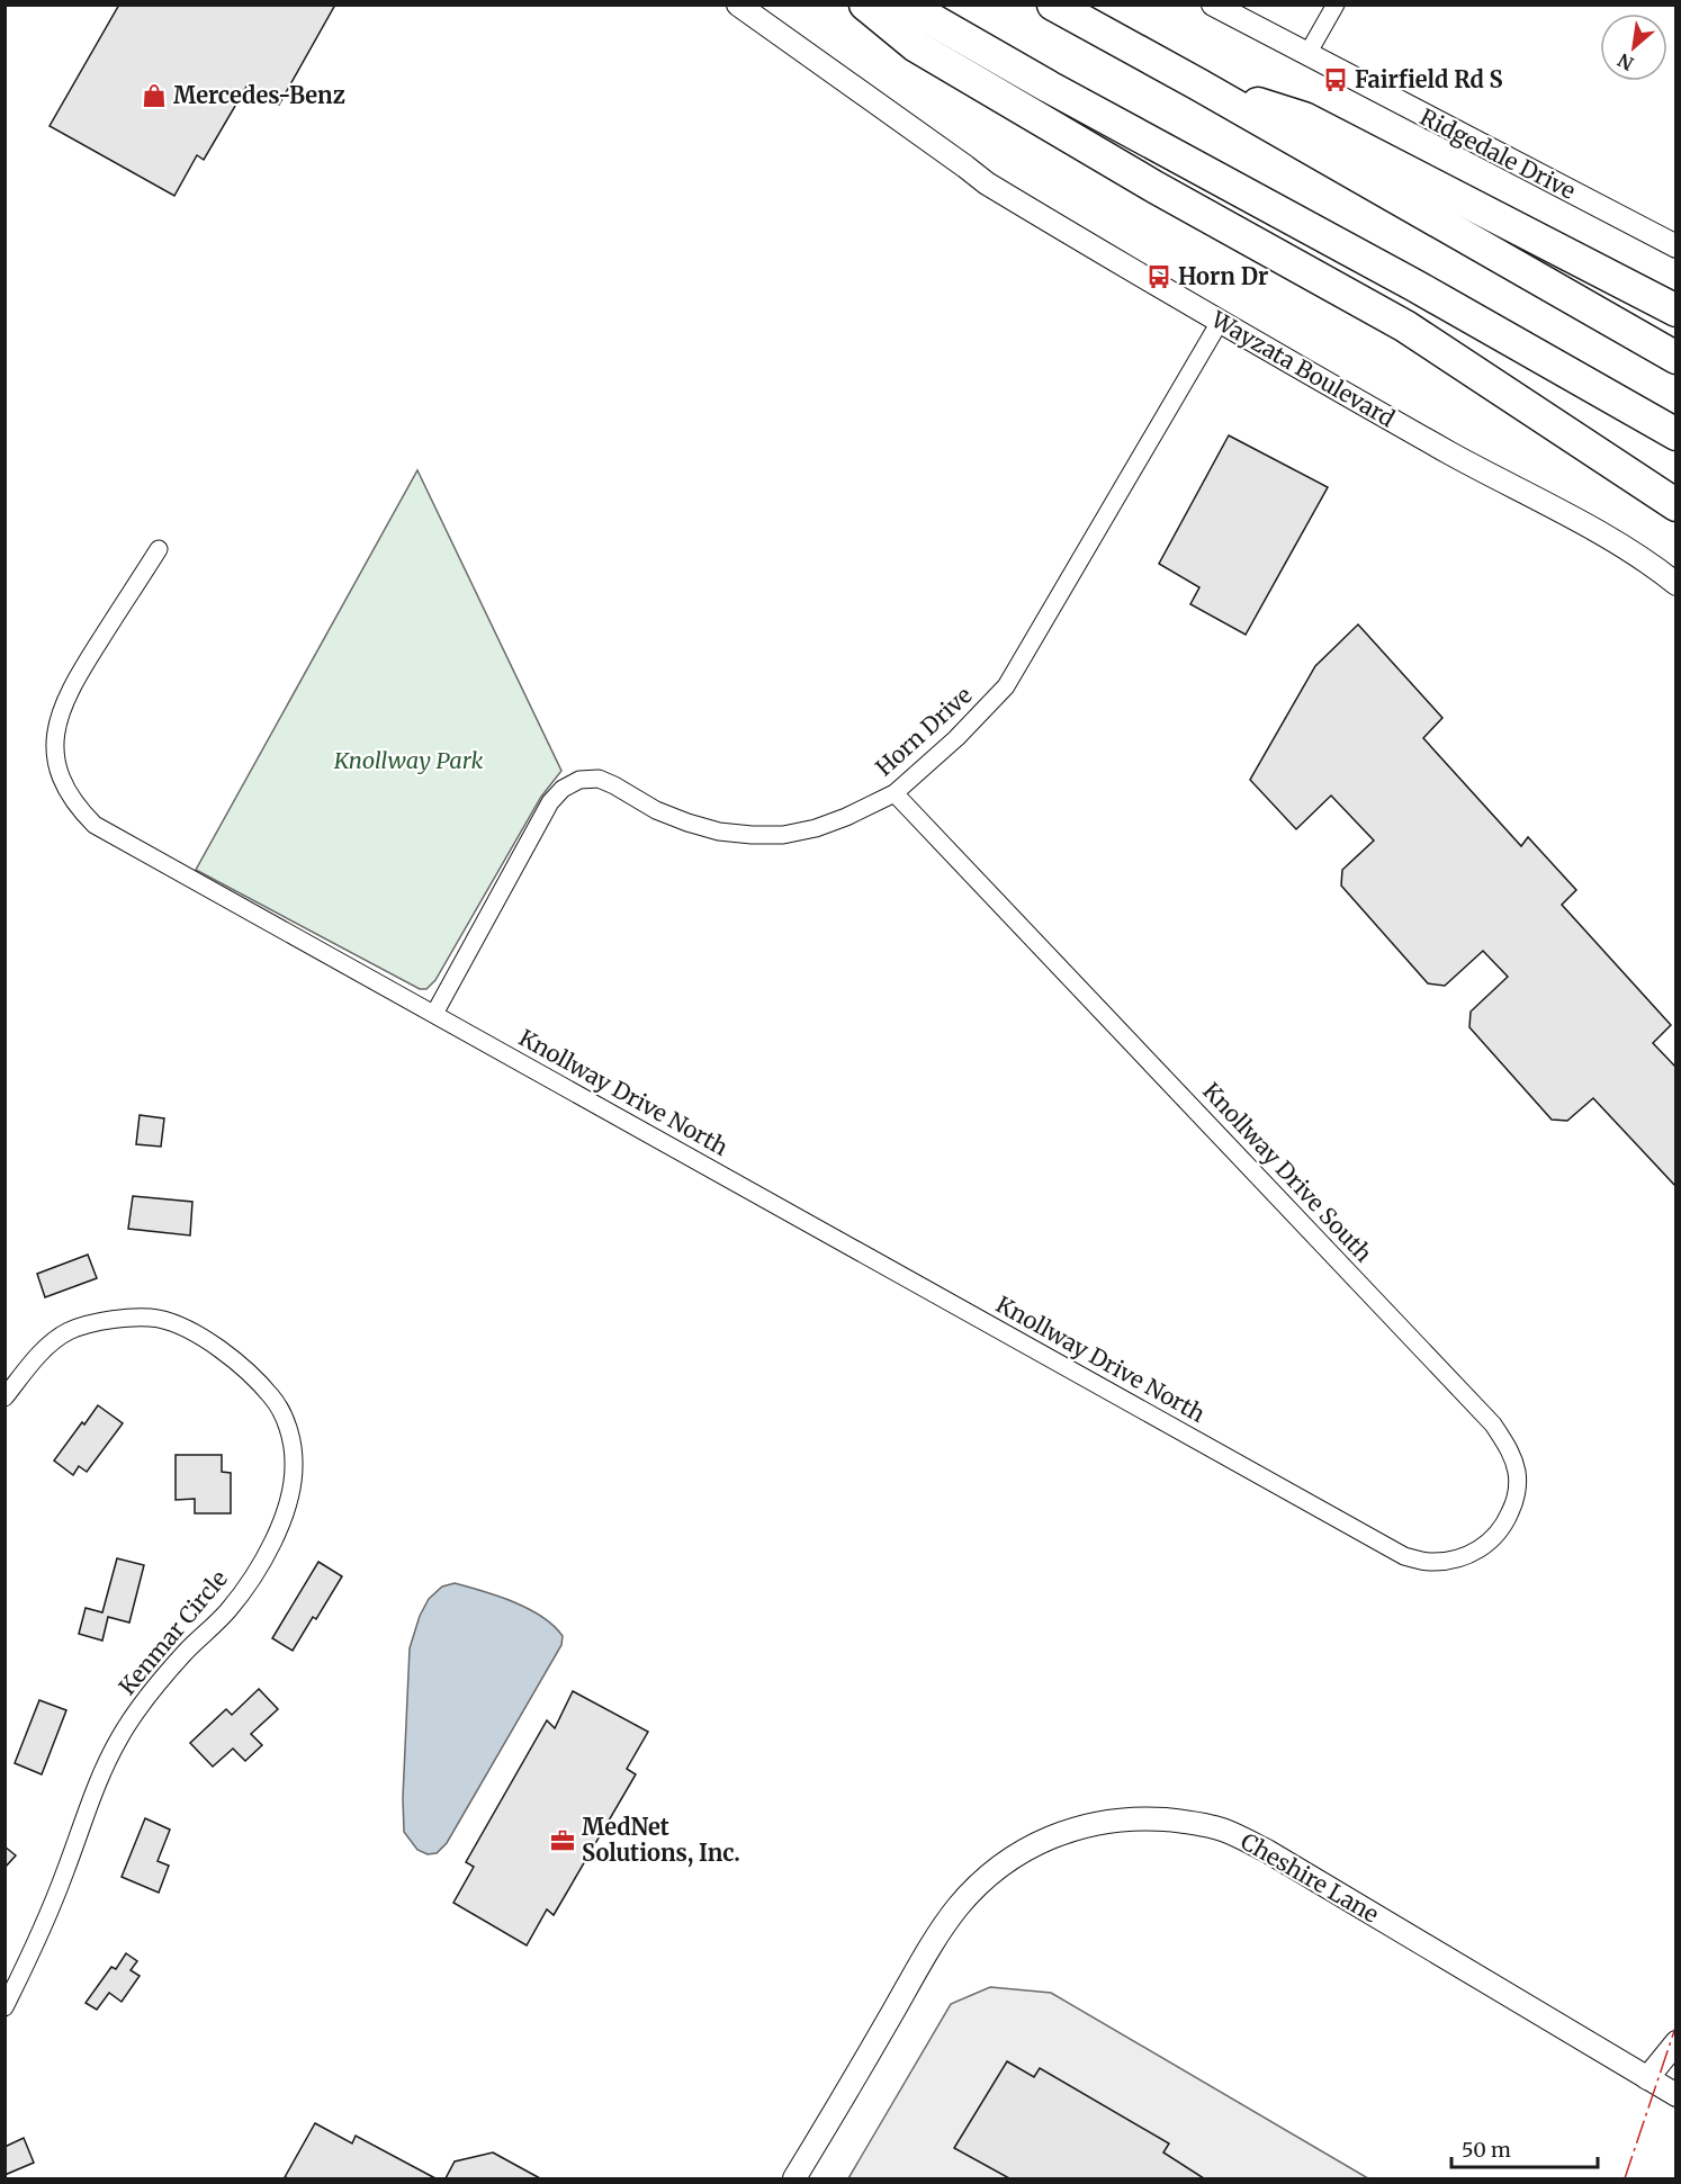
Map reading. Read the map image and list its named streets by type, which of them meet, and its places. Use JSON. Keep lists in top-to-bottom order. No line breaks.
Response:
{"streets":{"street":["Ridgedale Drive","Wayzata Boulevard","Horn Drive","Knollway Drive North","Knollway Drive South","Kenmar Circle","Cheshire Lane"]},"crossings":[["Wayzata Boulevard","Horn Drive"],["Horn Drive","Knollway Drive North"],["Horn Drive","Knollway Drive South"],["Knollway Drive North","Knollway Drive South"]],"parks":["Knollway Park"],"places":{"bus stop":["Fairfield Rd S","Horn Dr"],"shop":["Mercedes-Benz"],"office":["MedNet Solutions, Inc."]},"scale_bar":"50 m","north":"bottom left"}
